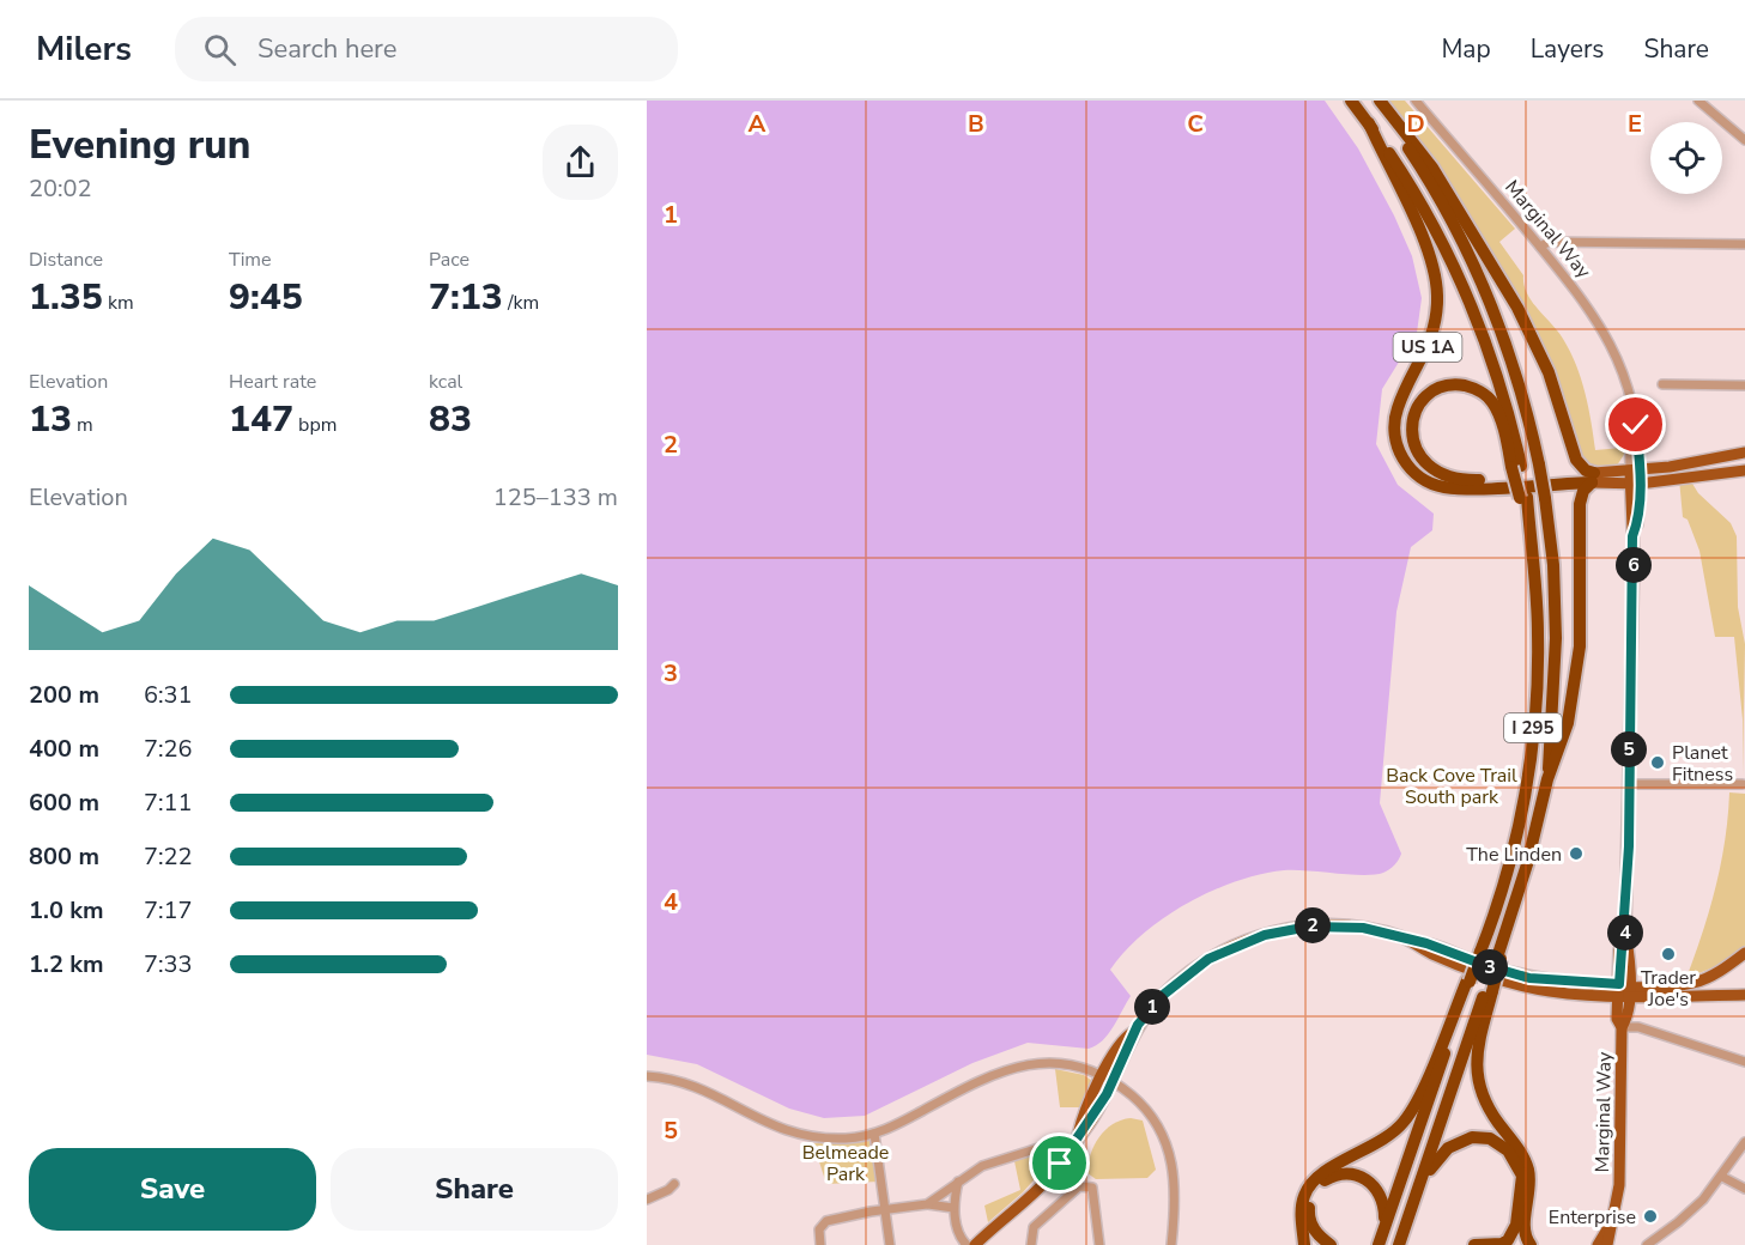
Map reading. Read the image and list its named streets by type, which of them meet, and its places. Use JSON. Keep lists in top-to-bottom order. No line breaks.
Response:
{"streets":{"highway":["US 1A","I 295"],"main road":["Marginal Way"]},"crossings":[["Marginal Way","US 1A"],["US 1A","I 295"]],"parks":["Back Cove Trail South park","Belmeade Park"],"places":["Planet Fitness","The Linden","Trader Joe's","Enterprise"],"page":{"header":"Milers","search":"Search here","nav":["Map","Layers","Share"],"heading":["Evening run","20:02"],"stats":[["Distance","1.35 km"],["Time","9:45"],["Pace","7:13 /km"],["Elevation","13 m"],["Heart rate","147 bpm"],["kcal","83"]],"chart":["Elevation","125–133 m"],"pins":["6","5","2","4","3","1"],"list":[{"name":"200 m","note":"6:31"},{"name":"400 m","note":"7:26"},{"name":"600 m","note":"7:11"},{"name":"800 m","note":"7:22"},{"name":"1.0 km","note":"7:17"},{"name":"1.2 km","note":"7:33"}],"buttons":["Save","Share"]},"grid":{"columns":["A","B","C","D","E"],"rows":["1","2","3","4","5"]}}
